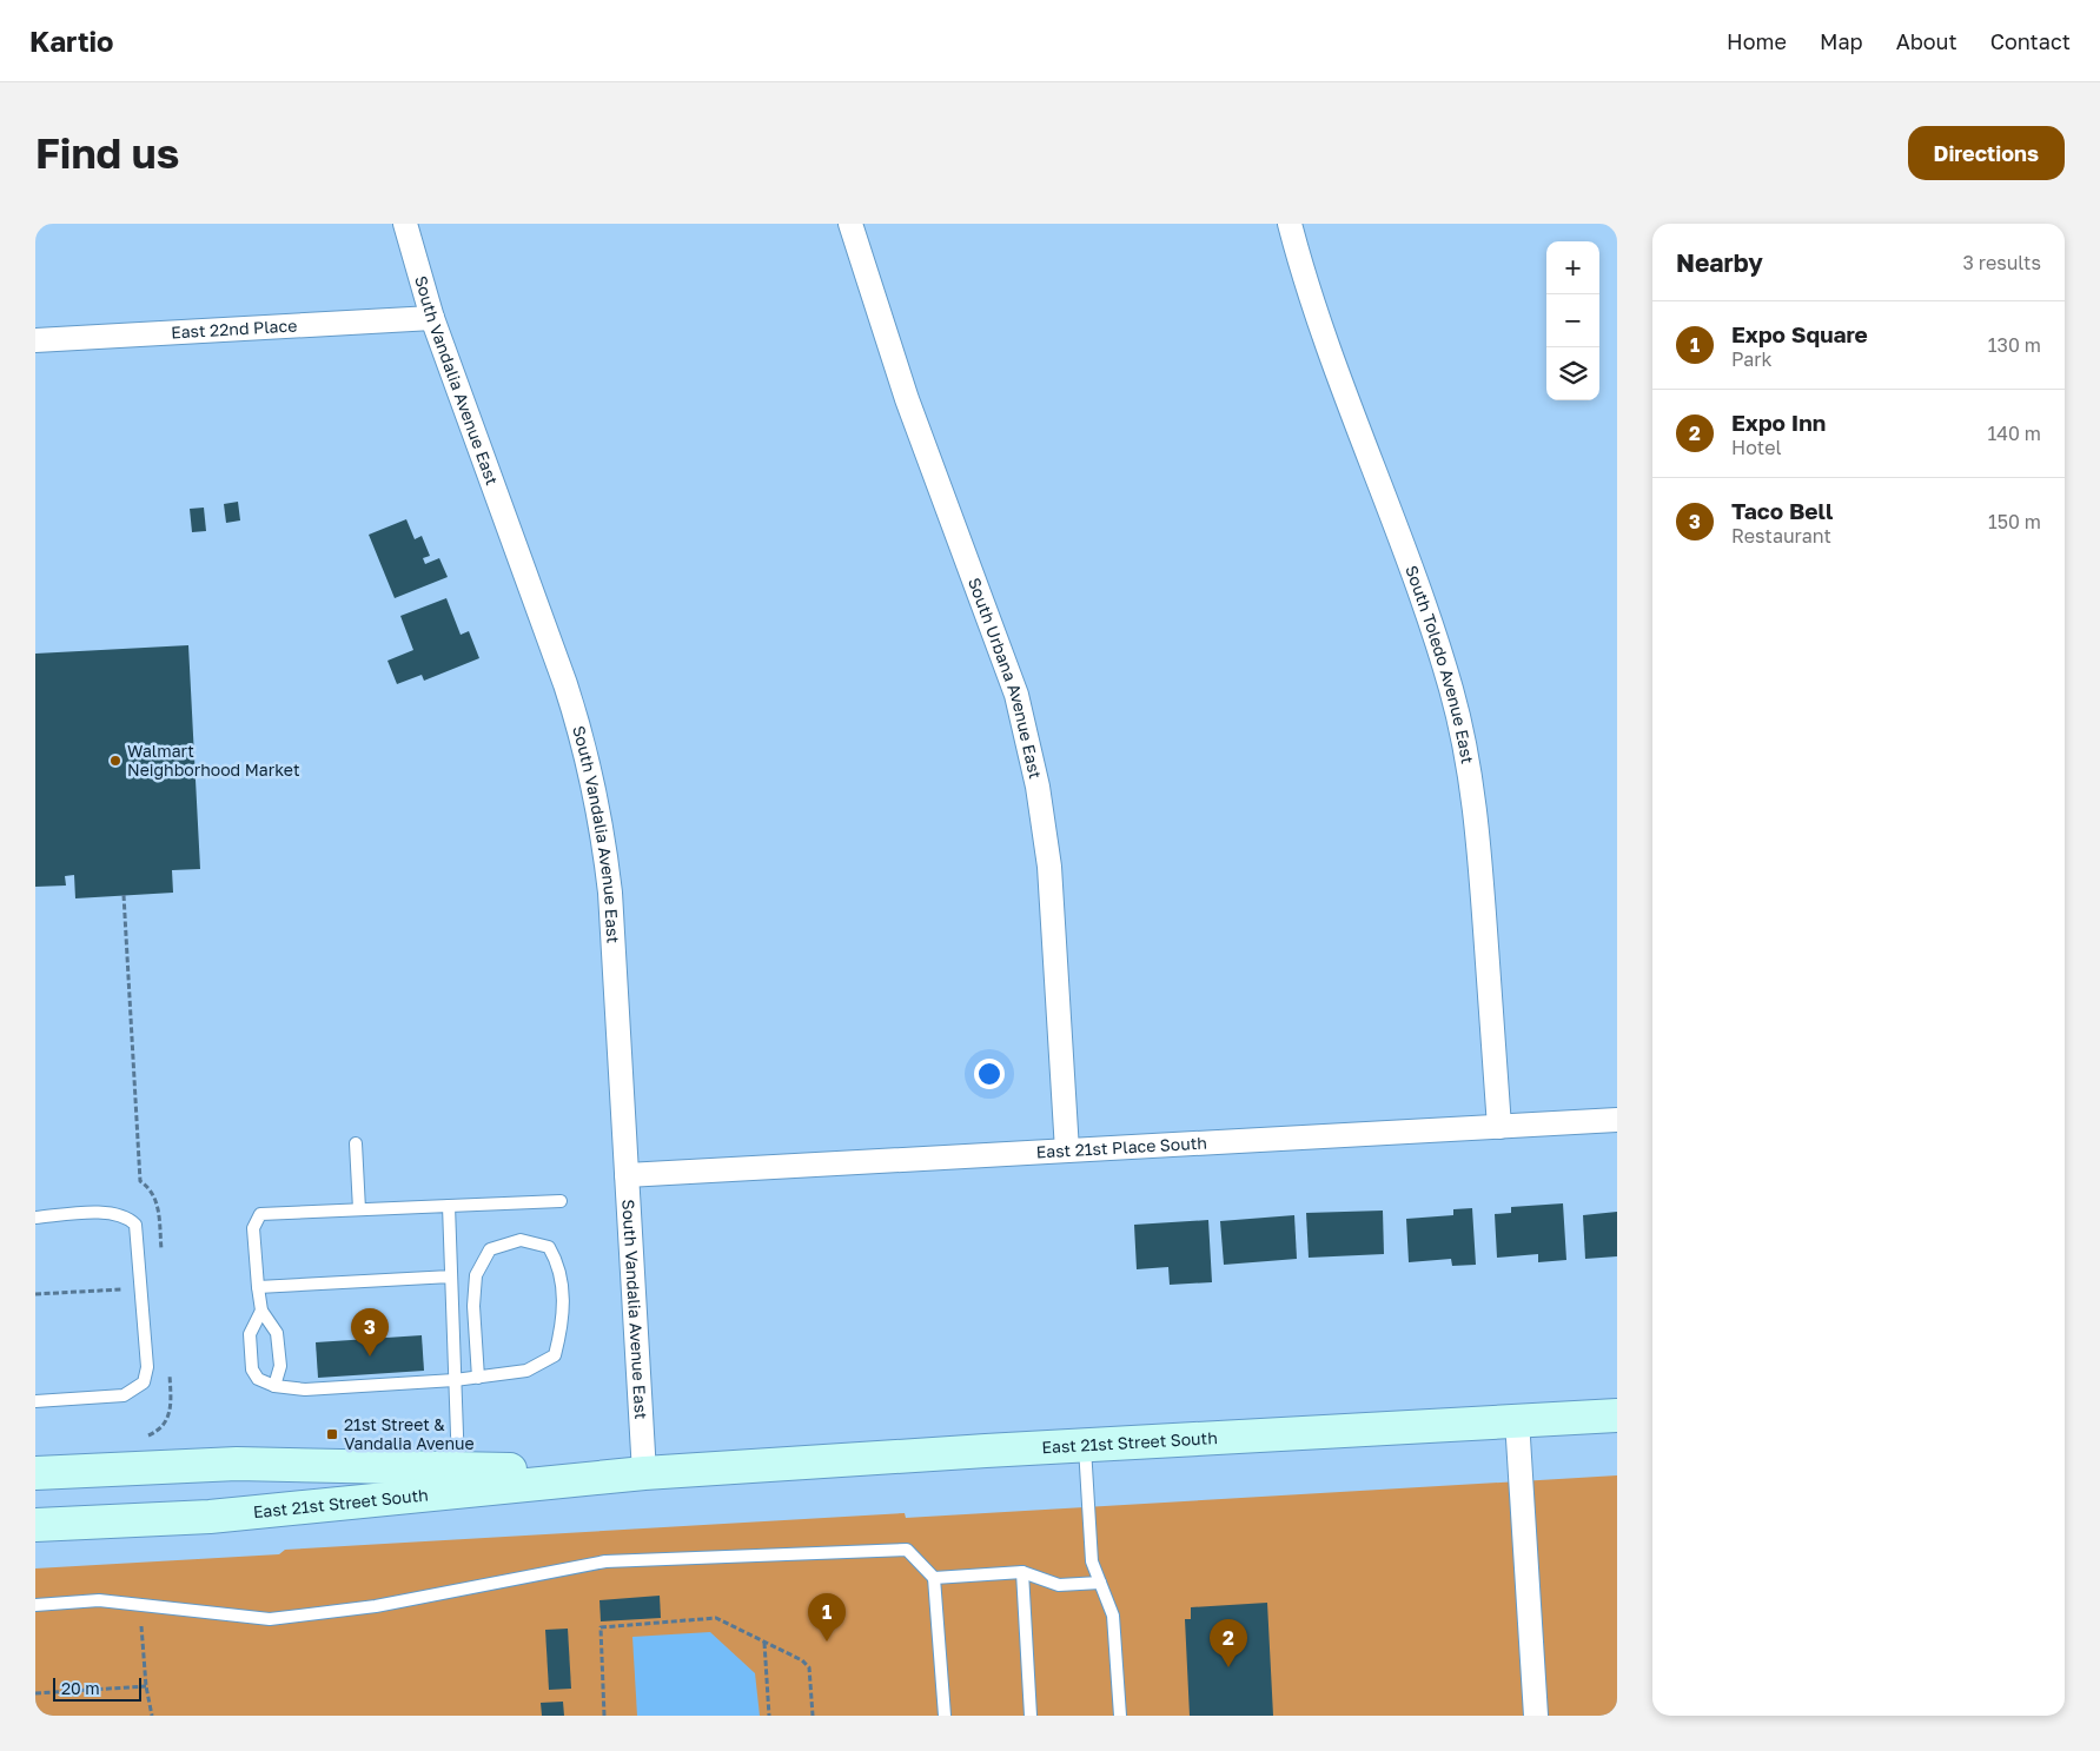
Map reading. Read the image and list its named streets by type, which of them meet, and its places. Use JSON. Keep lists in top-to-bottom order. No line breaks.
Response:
{"streets":{"main road":["East 21st Street South"],"street":["East 22nd Place","South Vandalia Avenue East","South Toledo Avenue East","South Urbana Avenue East","East 21st Place South"]},"crossings":[["East 22nd Place","South Vandalia Avenue East"],["South Vandalia Avenue East","East 21st Place South"],["South Vandalia Avenue East","East 21st Street South"],["South Toledo Avenue East","East 21st Place South"],["South Urbana Avenue East","East 21st Place South"]],"places":{"other":["Walmart Neighborhood Market"],"transit":["21st Street & Vandalia Avenue"]},"scale_bar":"20 m","page":{"header":"Kartio","nav":["Home","Map","About","Contact"],"buttons":"Directions","title":"Find us","heading":["Nearby","3 results"],"map_buttons":["+","−"],"list":[{"mark":"1","name":"Expo Square","note":"Park","value":"130 m"},{"mark":"2","name":"Expo Inn","note":"Hotel","value":"140 m"},{"mark":"3","name":"Taco Bell","note":"Restaurant","value":"150 m"}],"pins":["3","1","2"],"scale":"20 m"}}
